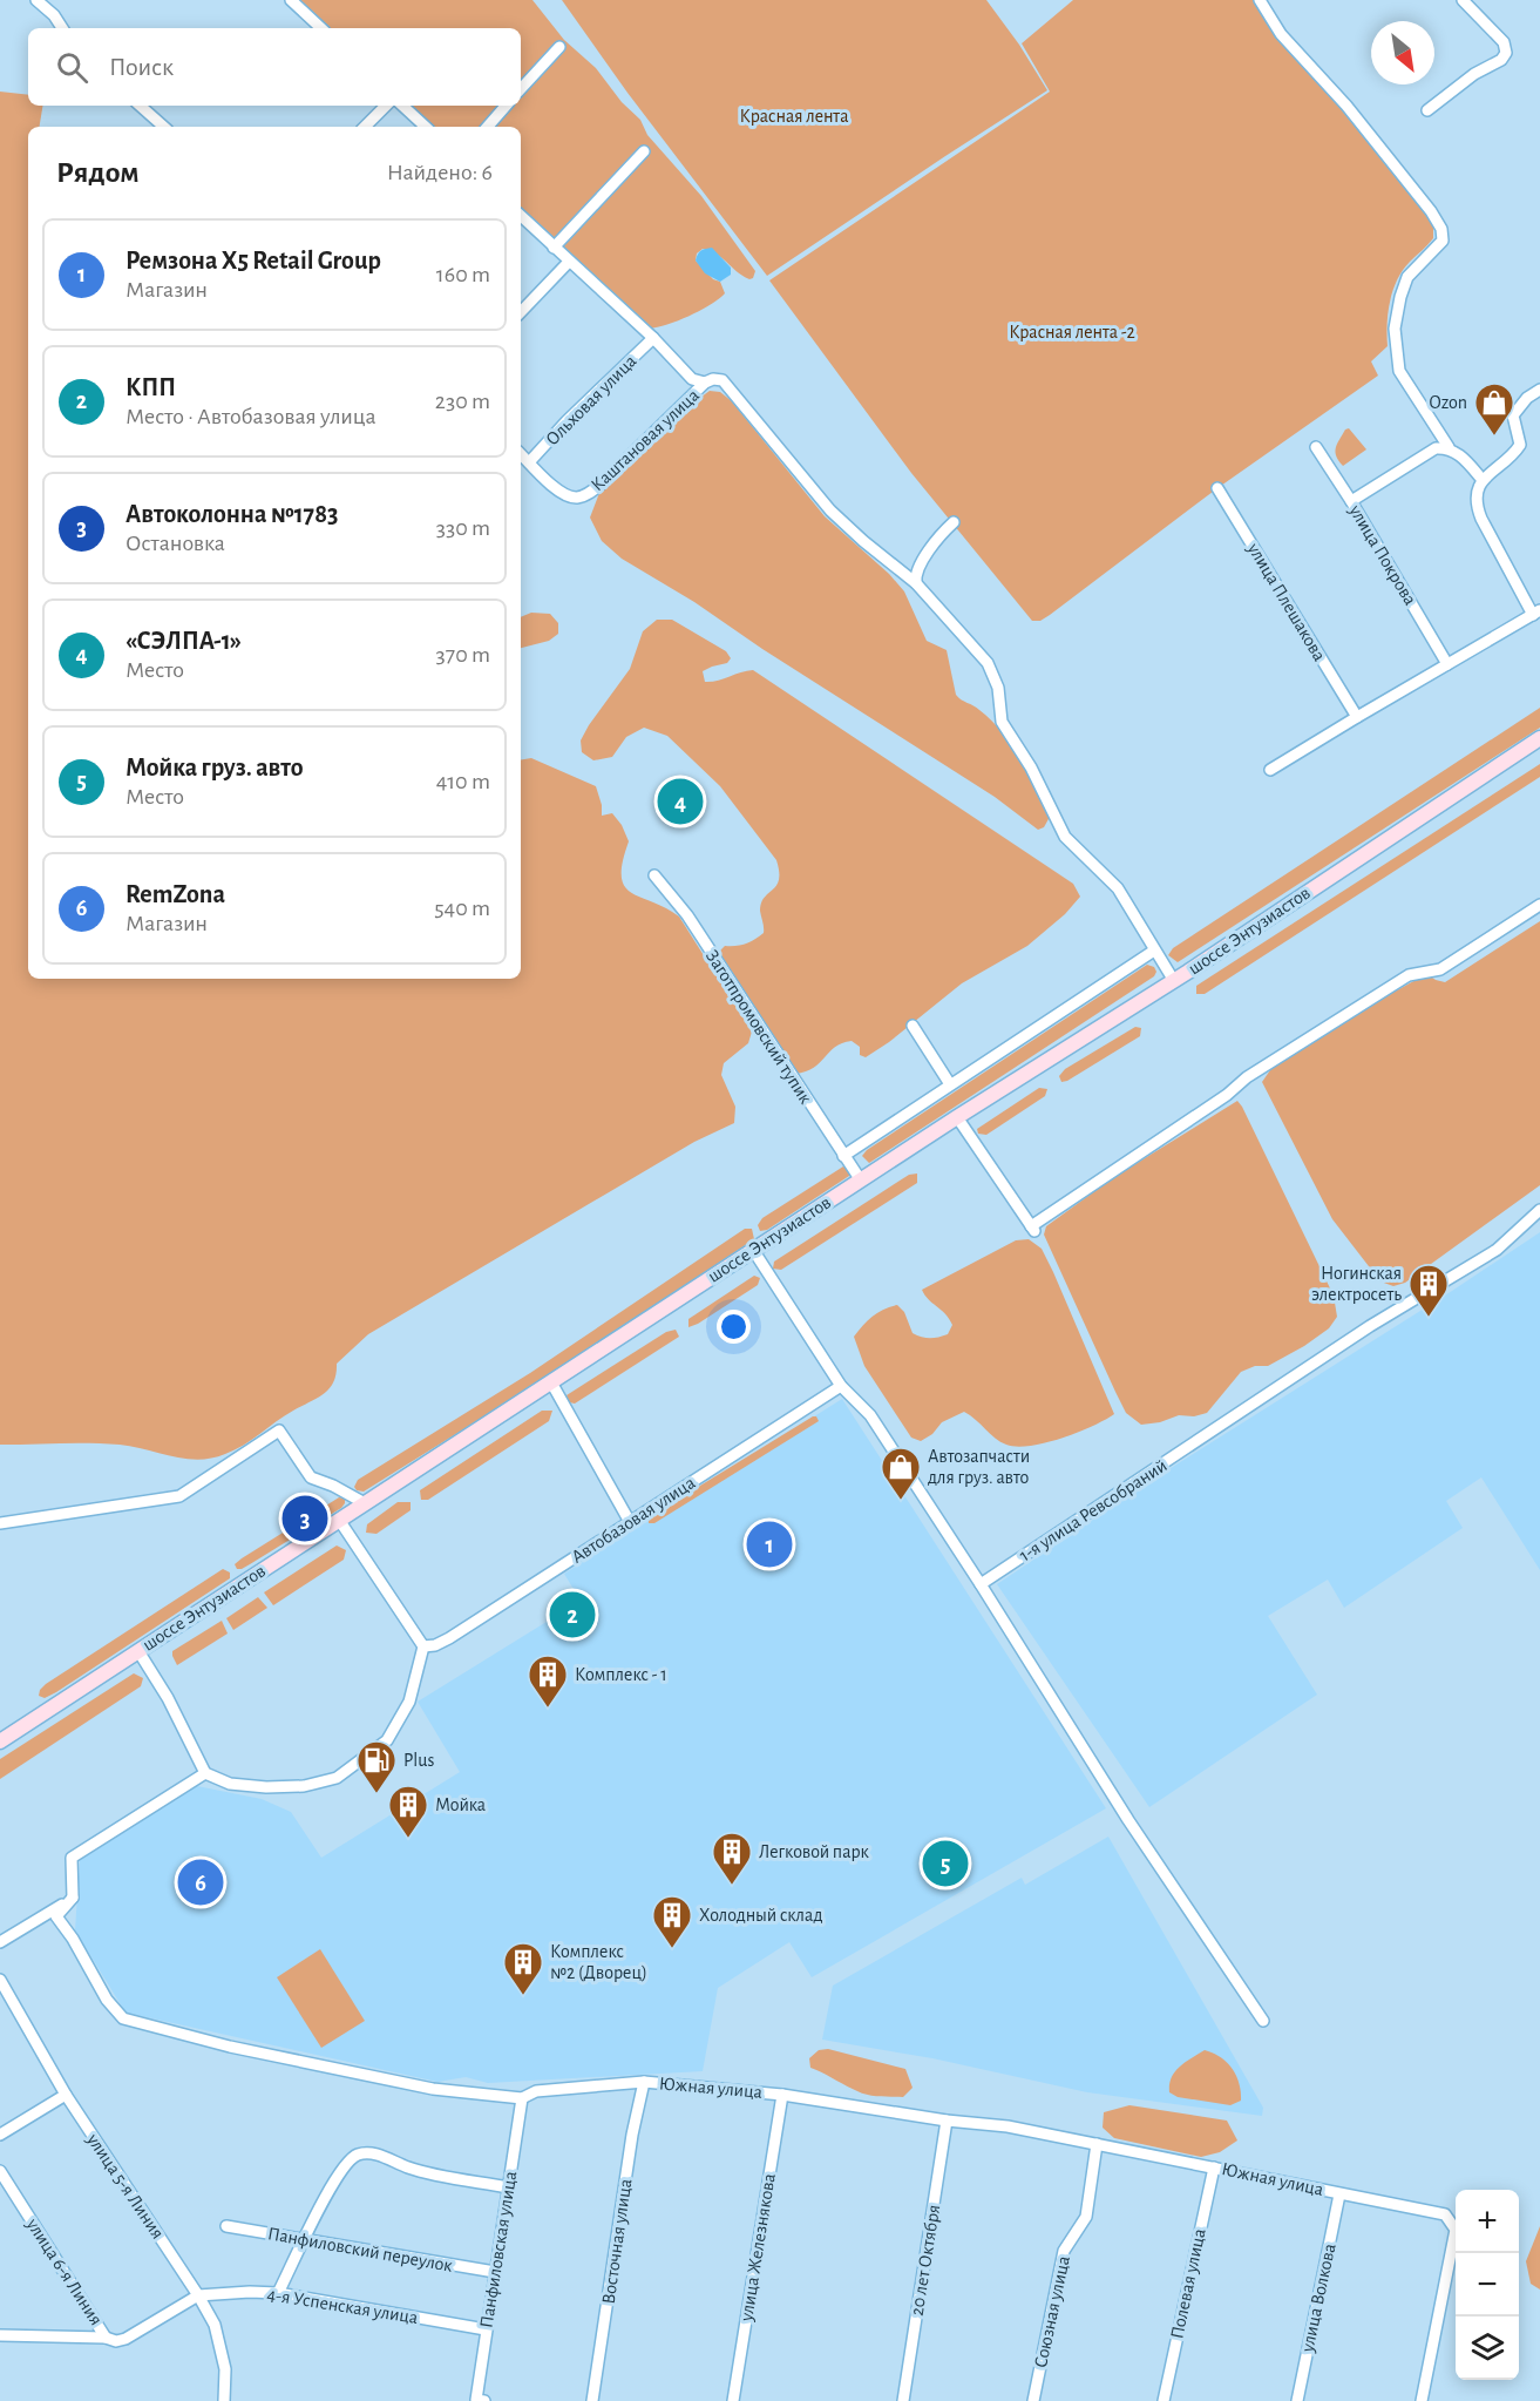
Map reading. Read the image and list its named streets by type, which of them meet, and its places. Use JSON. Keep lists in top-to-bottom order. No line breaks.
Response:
{"streets":{"main road":["шоссе Энтузиастов"],"street":["Ольховая улица","Каштановая улица","улица Покрова","улица Плешакова","Заготпромовский тупик","1-я улица Ревсобраний","Автобазовая улица","Южная улица","улица 5-я Линия","Восточная улица","улица Железнякова","Панфиловский переулок","Панфиловская улица","20 лет Октября","улица 6-я Линия","Полевая улица","улица Волкова","4-я Успенская улица","Союзная улица"]},"crossings":[["Ольховая улица","Каштановая улица"],["шоссе Энтузиастов","Заготпромовский тупик"],["Южная улица","Восточная улица"],["Южная улица","улица Железнякова"],["Южная улица","Панфиловская улица"],["Южная улица","20 лет Октября"],["Южная улица","Полевая улица"],["Южная улица","улица Волкова"],["Южная улица","Союзная улица"],["улица 5-я Линия","4-я Успенская улица"],["Панфиловский переулок","Панфиловская улица"],["Панфиловская улица","4-я Успенская улица"],["улица 6-я Линия","4-я Успенская улица"]],"parks":["Красная лента","Красная лента -2"],"places":{"shop":["Ozon","Автозапчасти для груз. авто"],"building":["Ногинская электросеть","Комплекс - 1","Мойка","Легковой парк","Холодный склад","Комплекс №2 (Дворец)"],"fuel station":["Plus"]},"north":"bottom right","page":{"search":"Поиск","heading":["Рядом","Найдено: 6"],"list":[{"mark":"1","name":"Ремзона X5 Retail Group","note":"Магазин","value":"160 m"},{"mark":"2","name":"КПП","note":"Место · Автобазовая улица","value":"230 m"},{"mark":"3","name":"Автоколонна №1783","note":"Остановка","value":"330 m"},{"mark":"4","name":"«СЭЛПА-1»","note":"Место","value":"370 m"},{"mark":"5","name":"Мойка груз. авто","note":"Место","value":"410 m"},{"mark":"6","name":"RemZona","note":"Магазин","value":"540 m"}],"pins":["4","3","1","2","5","6"],"map_buttons":["+","−"]}}
